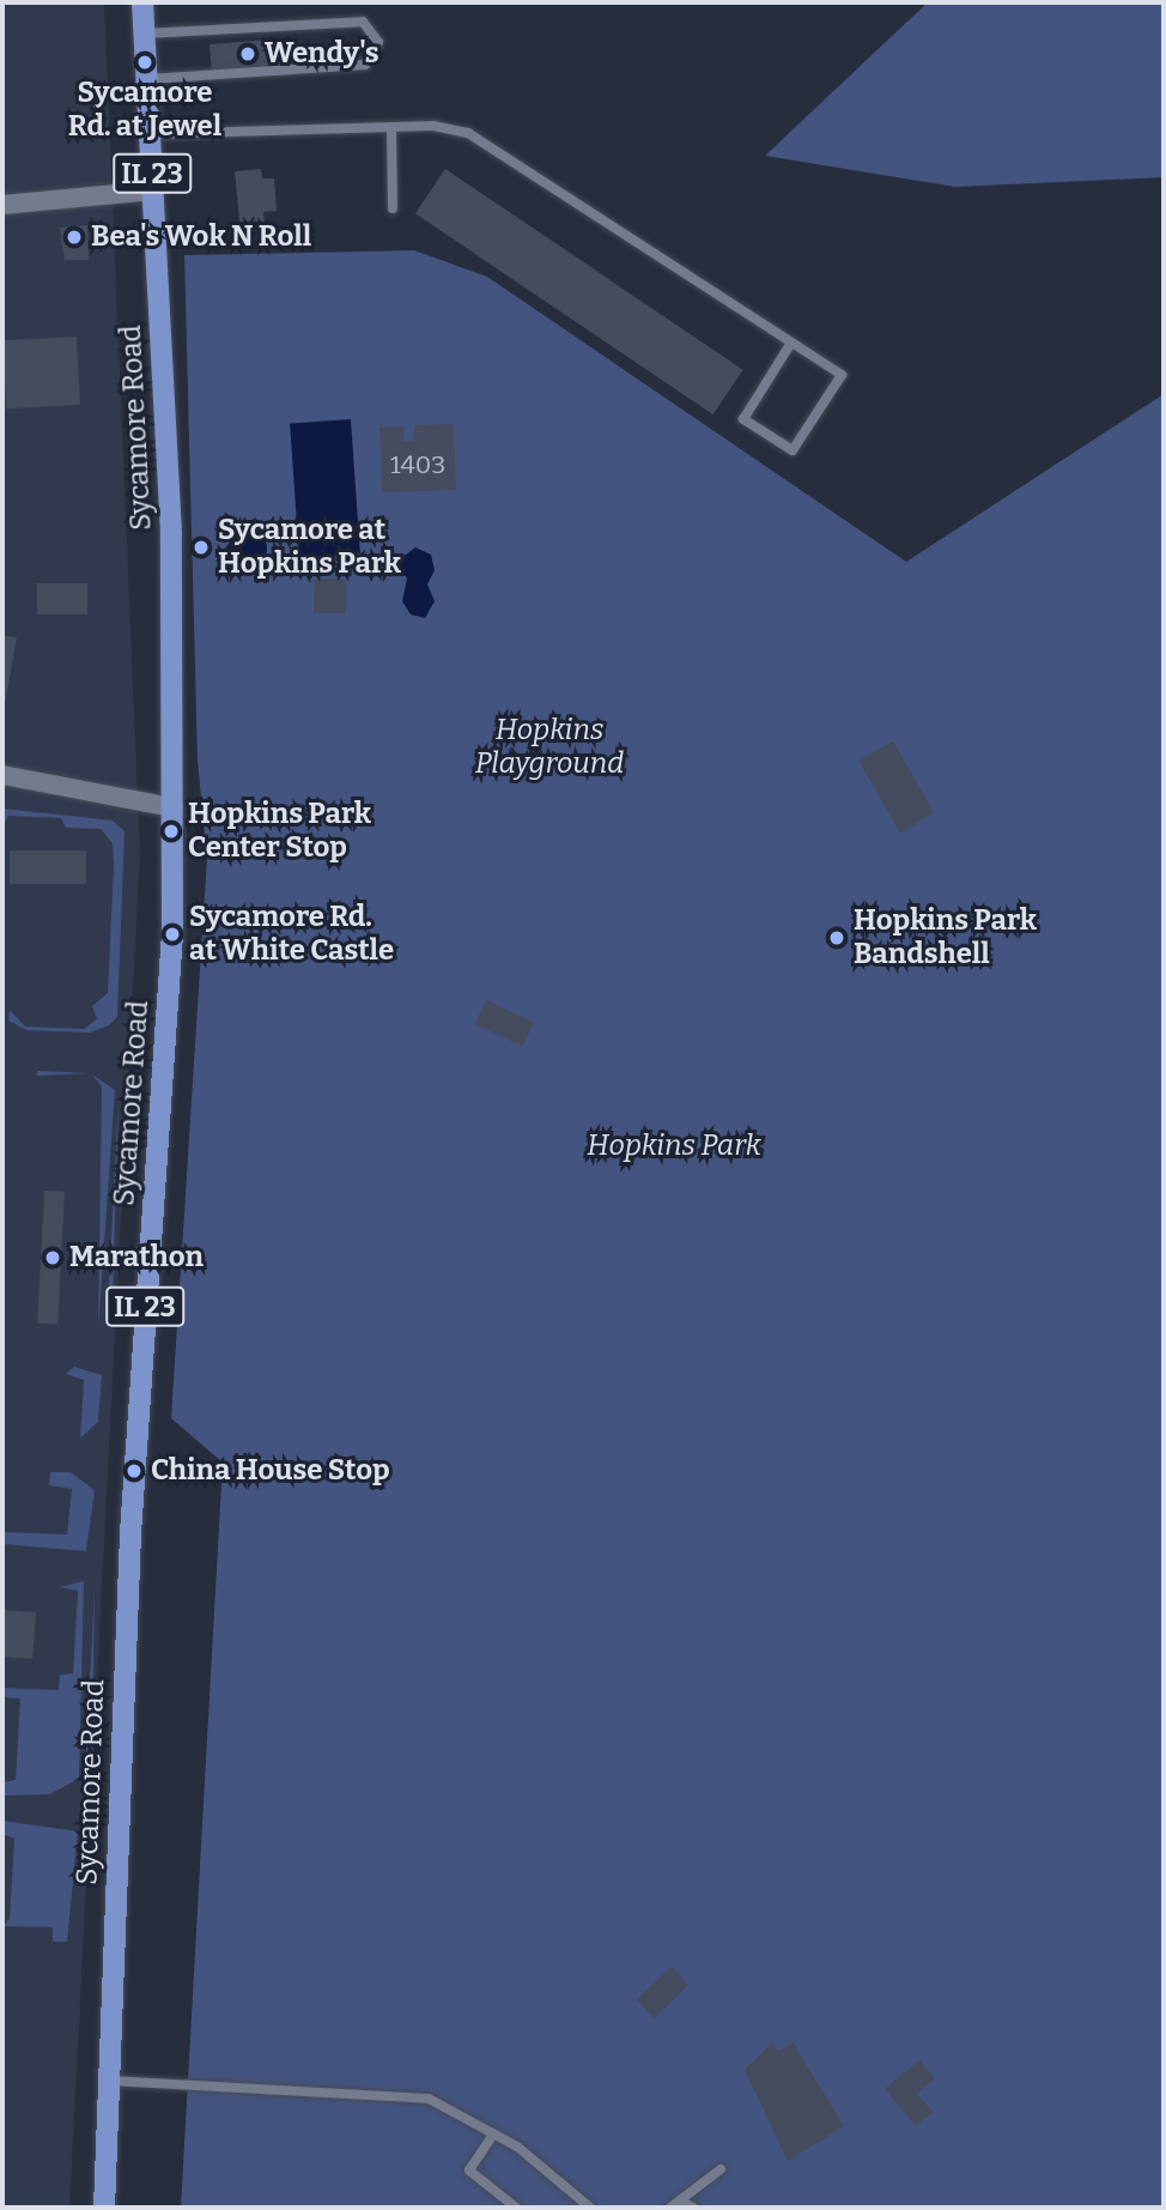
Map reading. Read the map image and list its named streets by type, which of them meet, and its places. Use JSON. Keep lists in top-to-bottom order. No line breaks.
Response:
{"streets":{"main road":["IL 23","Sycamore Road"]},"parks":["Hopkins Playground","Hopkins Park"],"places":["Wendy's","Sycamore Rd. at Jewel","Bea's Wok N Roll","Sycamore at Hopkins Park","Hopkins Park Center Stop","Sycamore Rd. at White Castle","Hopkins Park Bandshell","Marathon","China House Stop"],"house_numbers":["1403"]}
